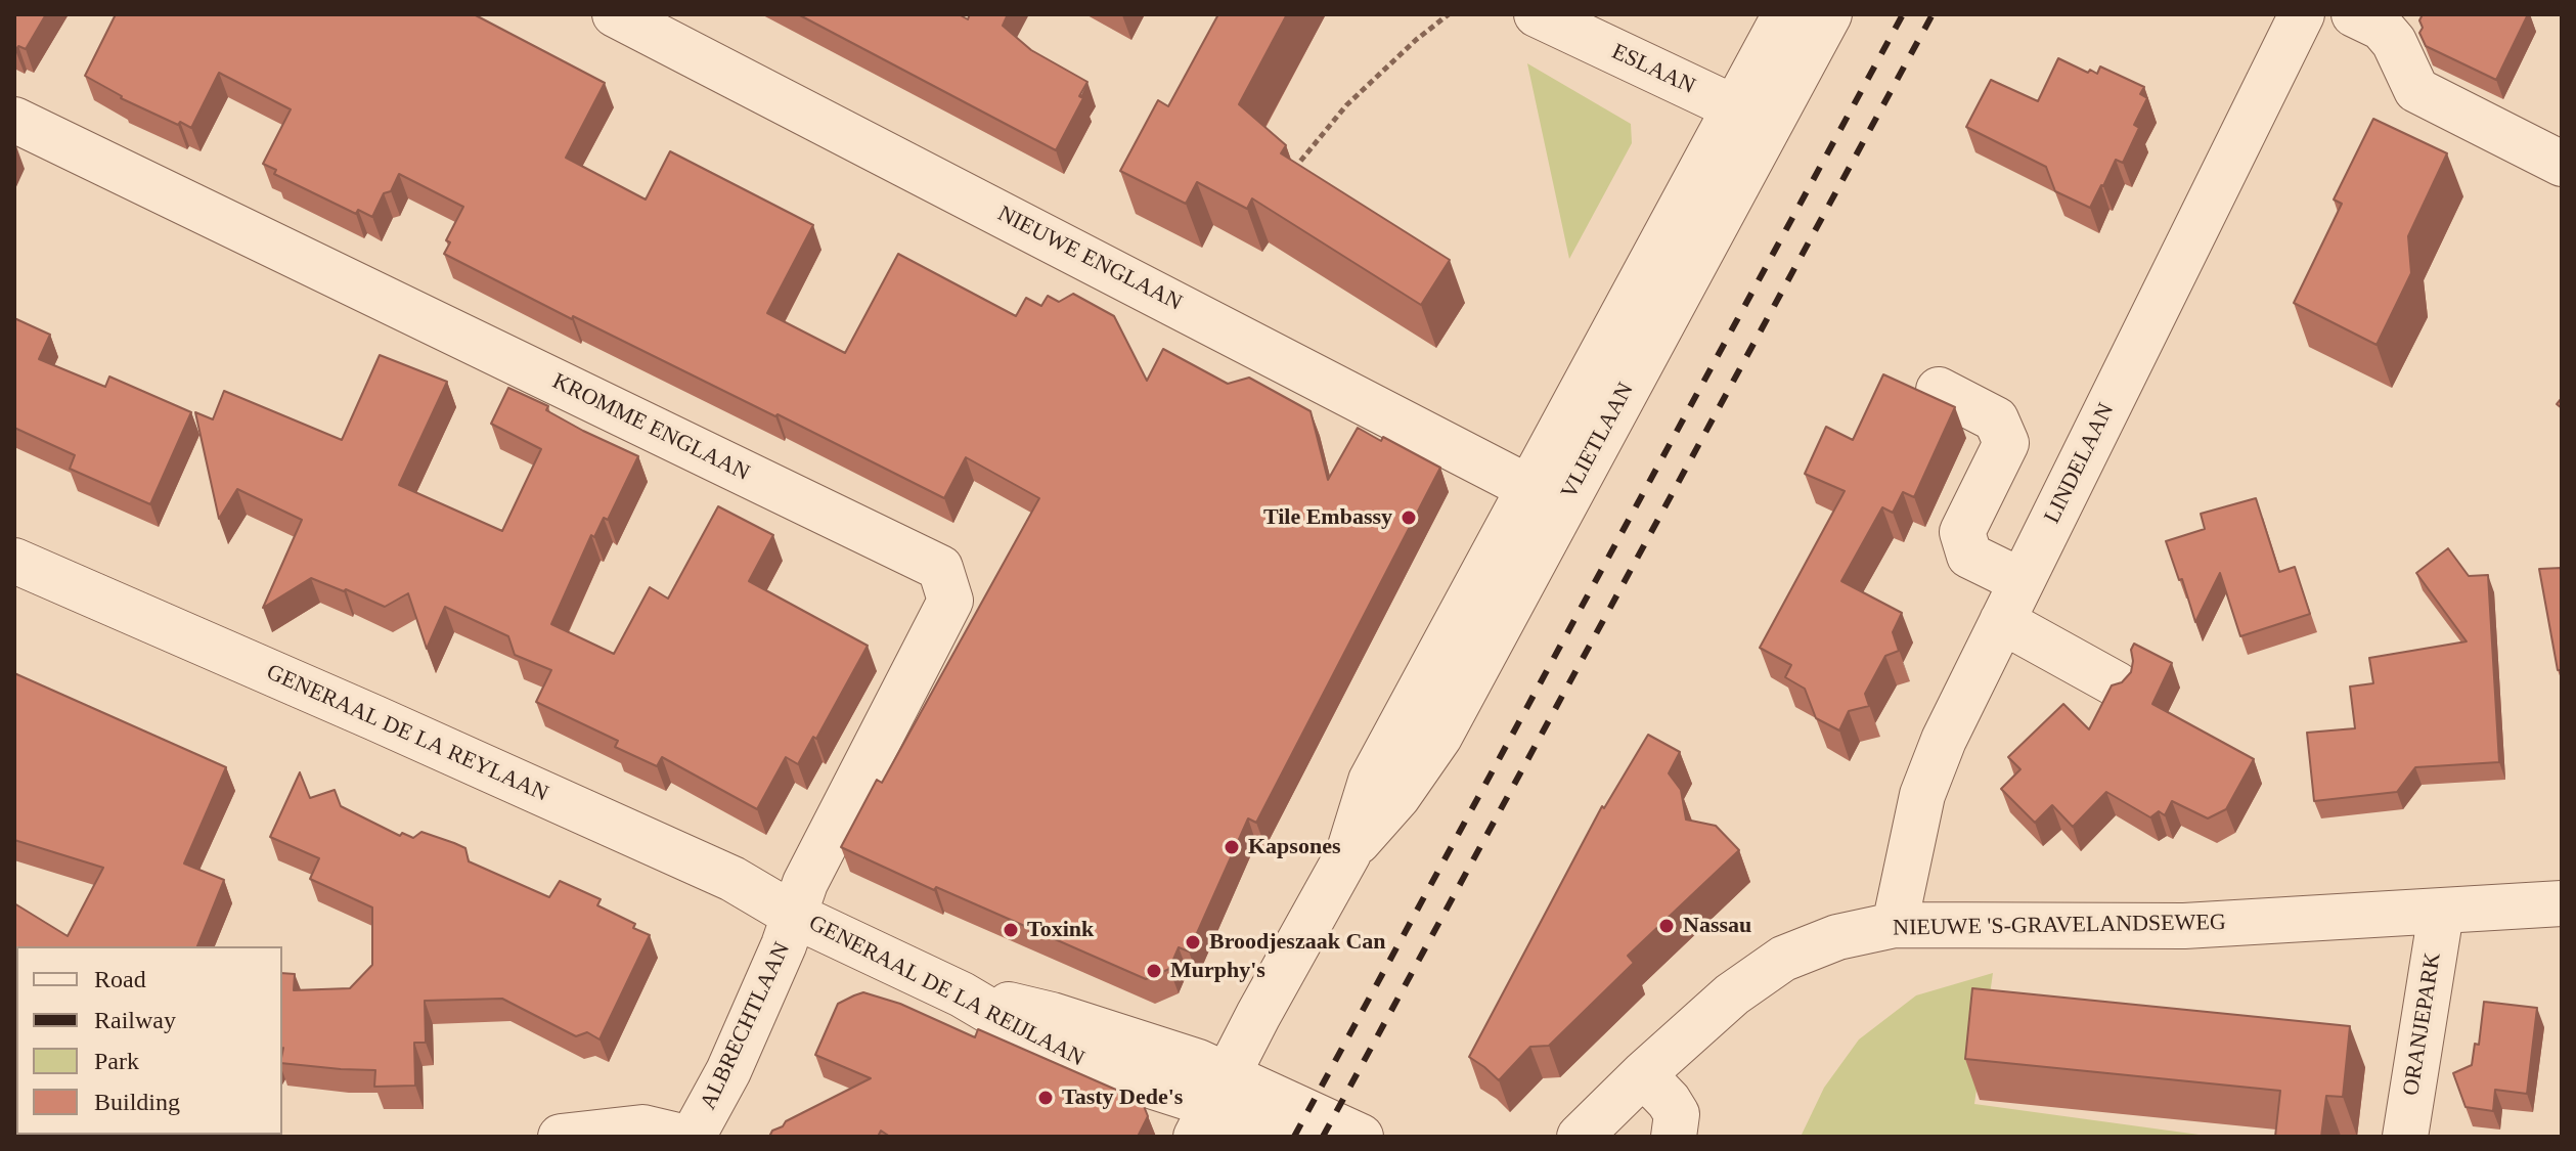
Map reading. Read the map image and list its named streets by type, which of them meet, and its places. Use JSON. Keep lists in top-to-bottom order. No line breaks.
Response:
{"streets":{"street":["ESLAAN","NIEUWE ENGLAAN","KROMME ENGLAAN","VLIETLAAN","LINDELAAN","GENERAAL DE LA REYLAAN","NIEUWE 'S-GRAVELANDSEWEG","GENERAAL DE LA REIJLAAN","ORANJEPARK","ALBRECHTLAAN"]},"crossings":[["ESLAAN","VLIETLAAN"],["NIEUWE ENGLAAN","VLIETLAAN"],["KROMME ENGLAAN","GENERAAL DE LA REYLAAN"],["KROMME ENGLAAN","GENERAAL DE LA REIJLAAN"],["KROMME ENGLAAN","ALBRECHTLAAN"],["VLIETLAAN","GENERAAL DE LA REIJLAAN"],["LINDELAAN","NIEUWE 'S-GRAVELANDSEWEG"],["GENERAAL DE LA REYLAAN","GENERAAL DE LA REIJLAAN"],["GENERAAL DE LA REYLAAN","ALBRECHTLAAN"],["NIEUWE 'S-GRAVELANDSEWEG","ORANJEPARK"],["GENERAAL DE LA REIJLAAN","ALBRECHTLAAN"]],"places":["Tile Embassy","Kapsones","Nassau","Toxink","Broodjeszaak Can","Murphy's","Tasty Dede's"],"legend":["Road","Railway","Park","Building"]}
